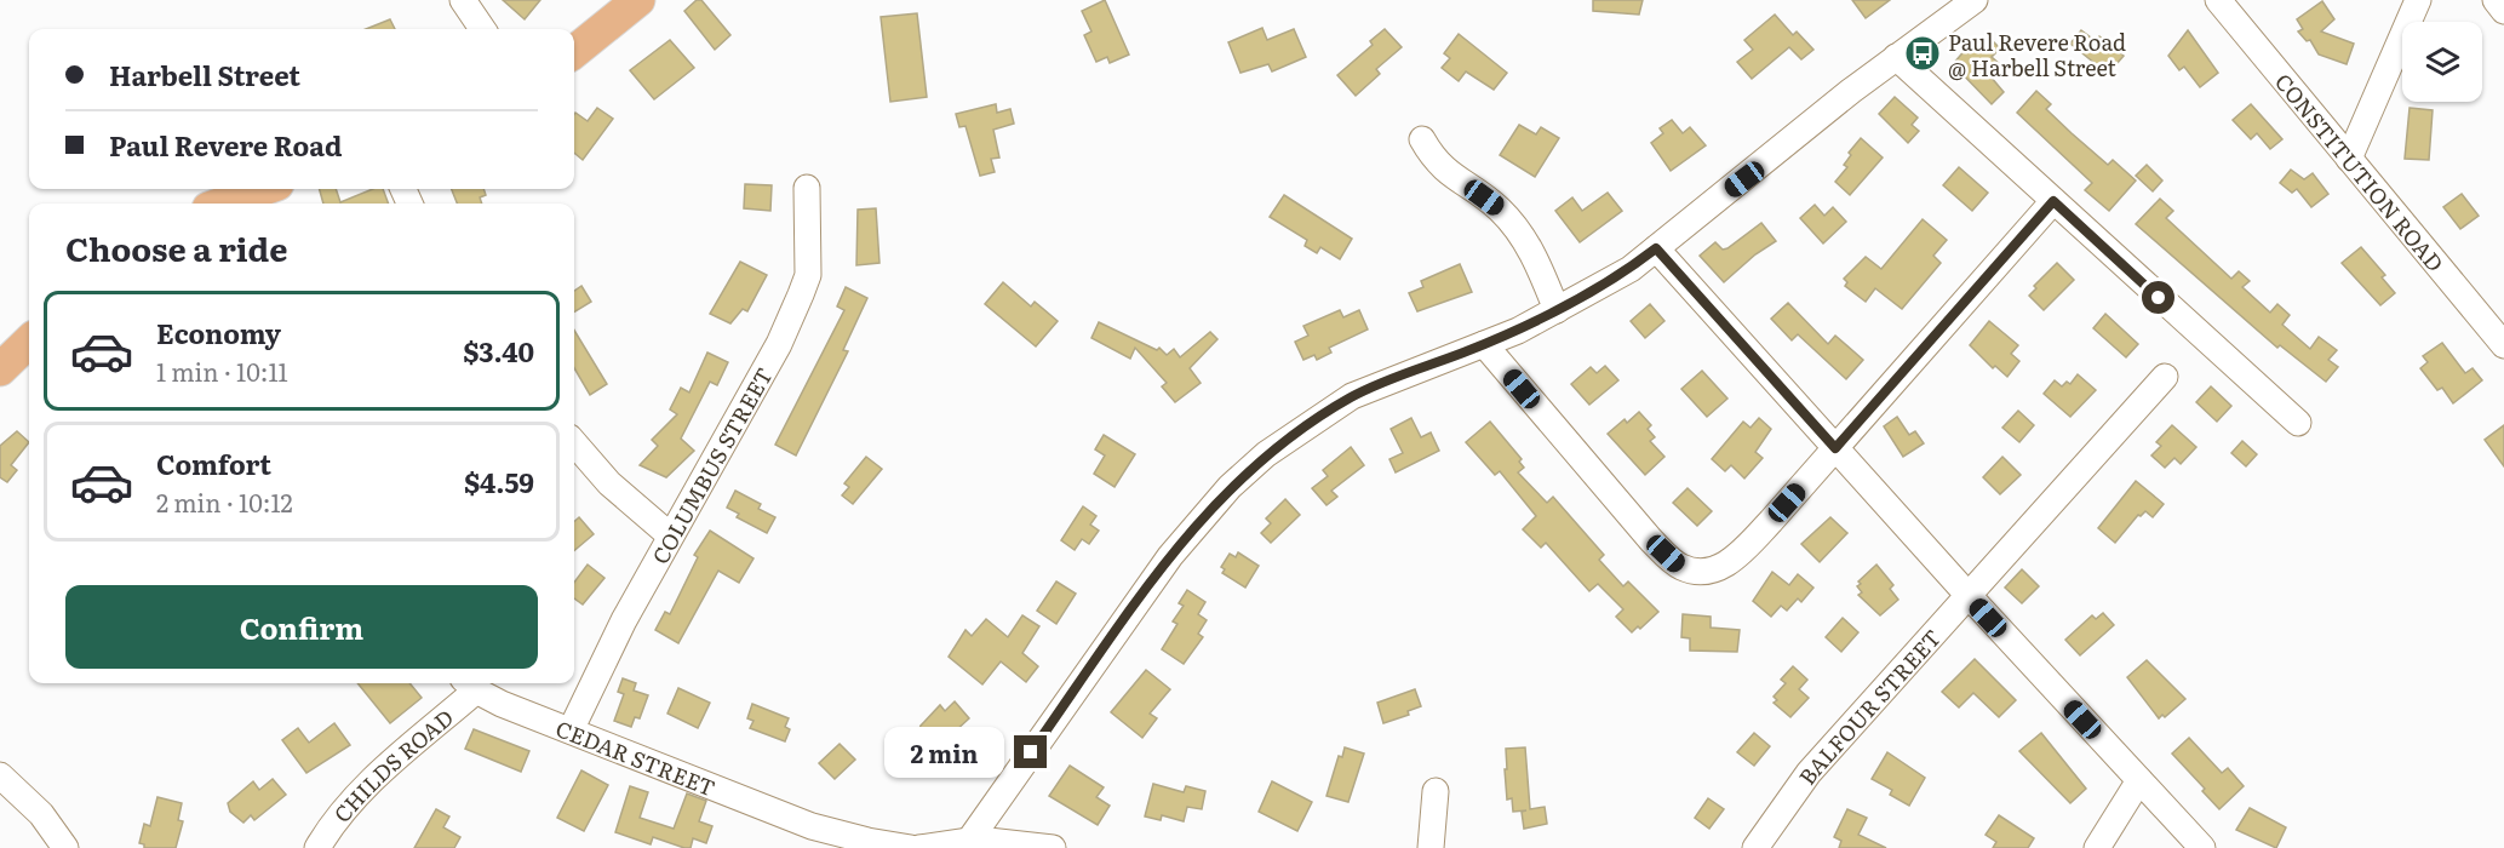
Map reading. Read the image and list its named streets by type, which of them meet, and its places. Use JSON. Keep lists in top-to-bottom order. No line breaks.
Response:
{"streets":{"street":["CONSTITUTION ROAD","COLUMBUS STREET","BALFOUR STREET","CEDAR STREET","CHILDS ROAD"]},"crossings":[["COLUMBUS STREET","CEDAR STREET"],["CEDAR STREET","CHILDS ROAD"]],"places":{"bus stop":["Paul Revere Road @ Harbell Street"]},"page":{"banner":["Harbell Street","Paul Revere Road"],"heading":"Choose a ride","list":[{"name":"Economy","note":"1 min · 10:11","value":"$3.40"},{"name":"Comfort","note":"2 min · 10:12","value":"$4.59"}],"buttons":"Confirm","bubble":"2 min"}}
